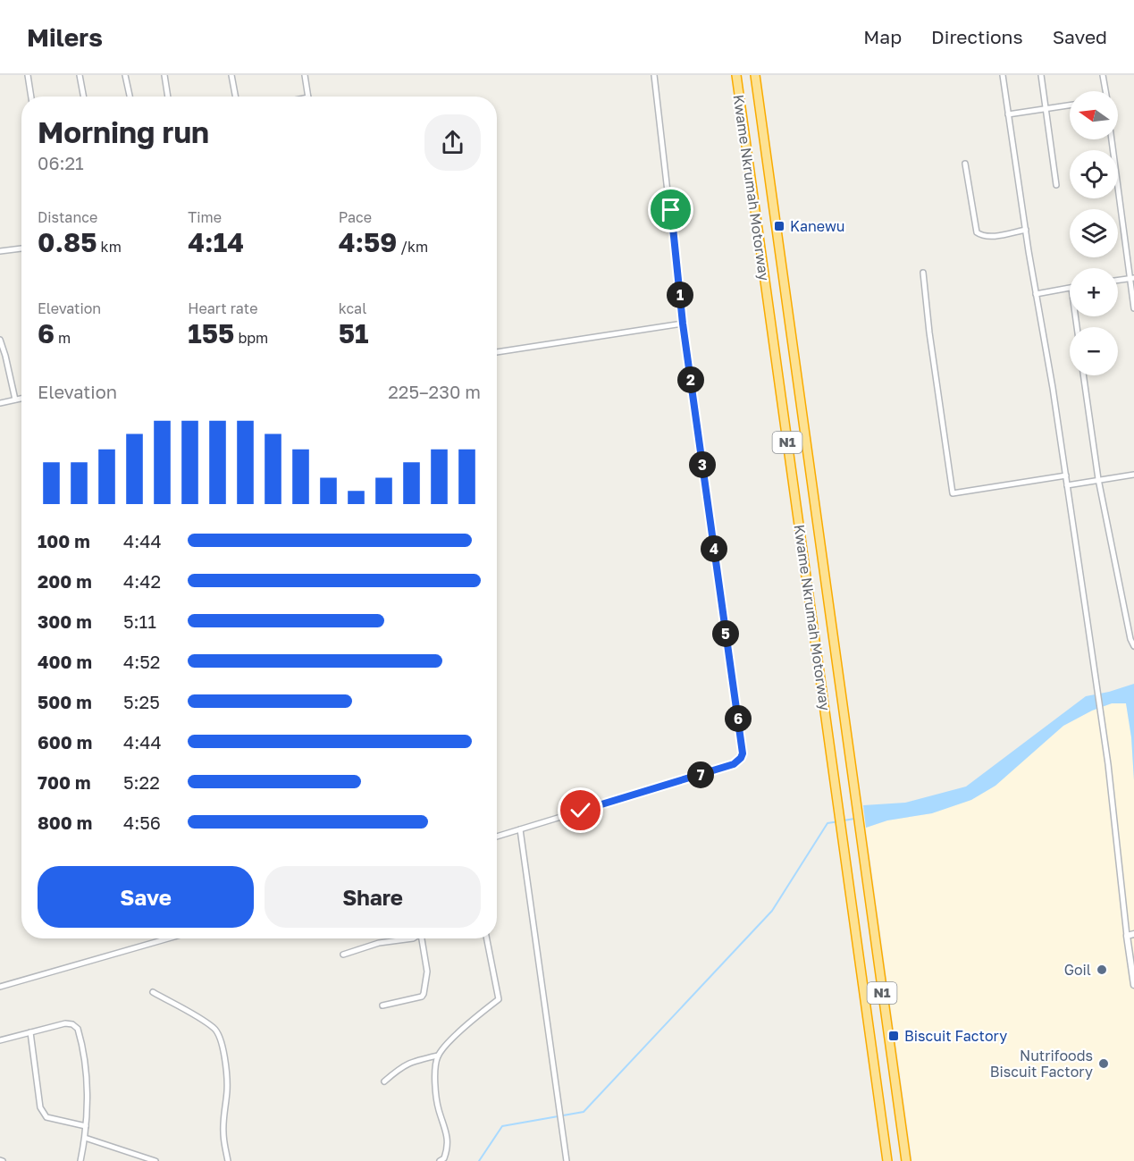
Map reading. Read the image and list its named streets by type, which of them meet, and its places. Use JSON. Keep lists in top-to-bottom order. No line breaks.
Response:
{"streets":{"highway":["Kwame Nkrumah Motorway","N1"]},"places":{"transit":["Kanewu","Biscuit Factory"],"other":["Goil","Nutrifoods Biscuit Factory"]},"north":"left","page":{"header":"Milers","nav":["Map","Directions","Saved"],"map_buttons":["+","−"],"heading":["Morning run","06:21"],"stats":[["Distance","0.85 km"],["Time","4:14"],["Pace","4:59 /km"],["Elevation","6 m"],["Heart rate","155 bpm"],["kcal","51"]],"pins":["1","2","3","4","5","6","7"],"chart":["Elevation","225–230 m"],"list":[{"name":"100 m","note":"4:44"},{"name":"200 m","note":"4:42"},{"name":"300 m","note":"5:11"},{"name":"400 m","note":"4:52"},{"name":"500 m","note":"5:25"},{"name":"600 m","note":"4:44"},{"name":"700 m","note":"5:22"},{"name":"800 m","note":"4:56"}],"buttons":["Save","Share"]}}
